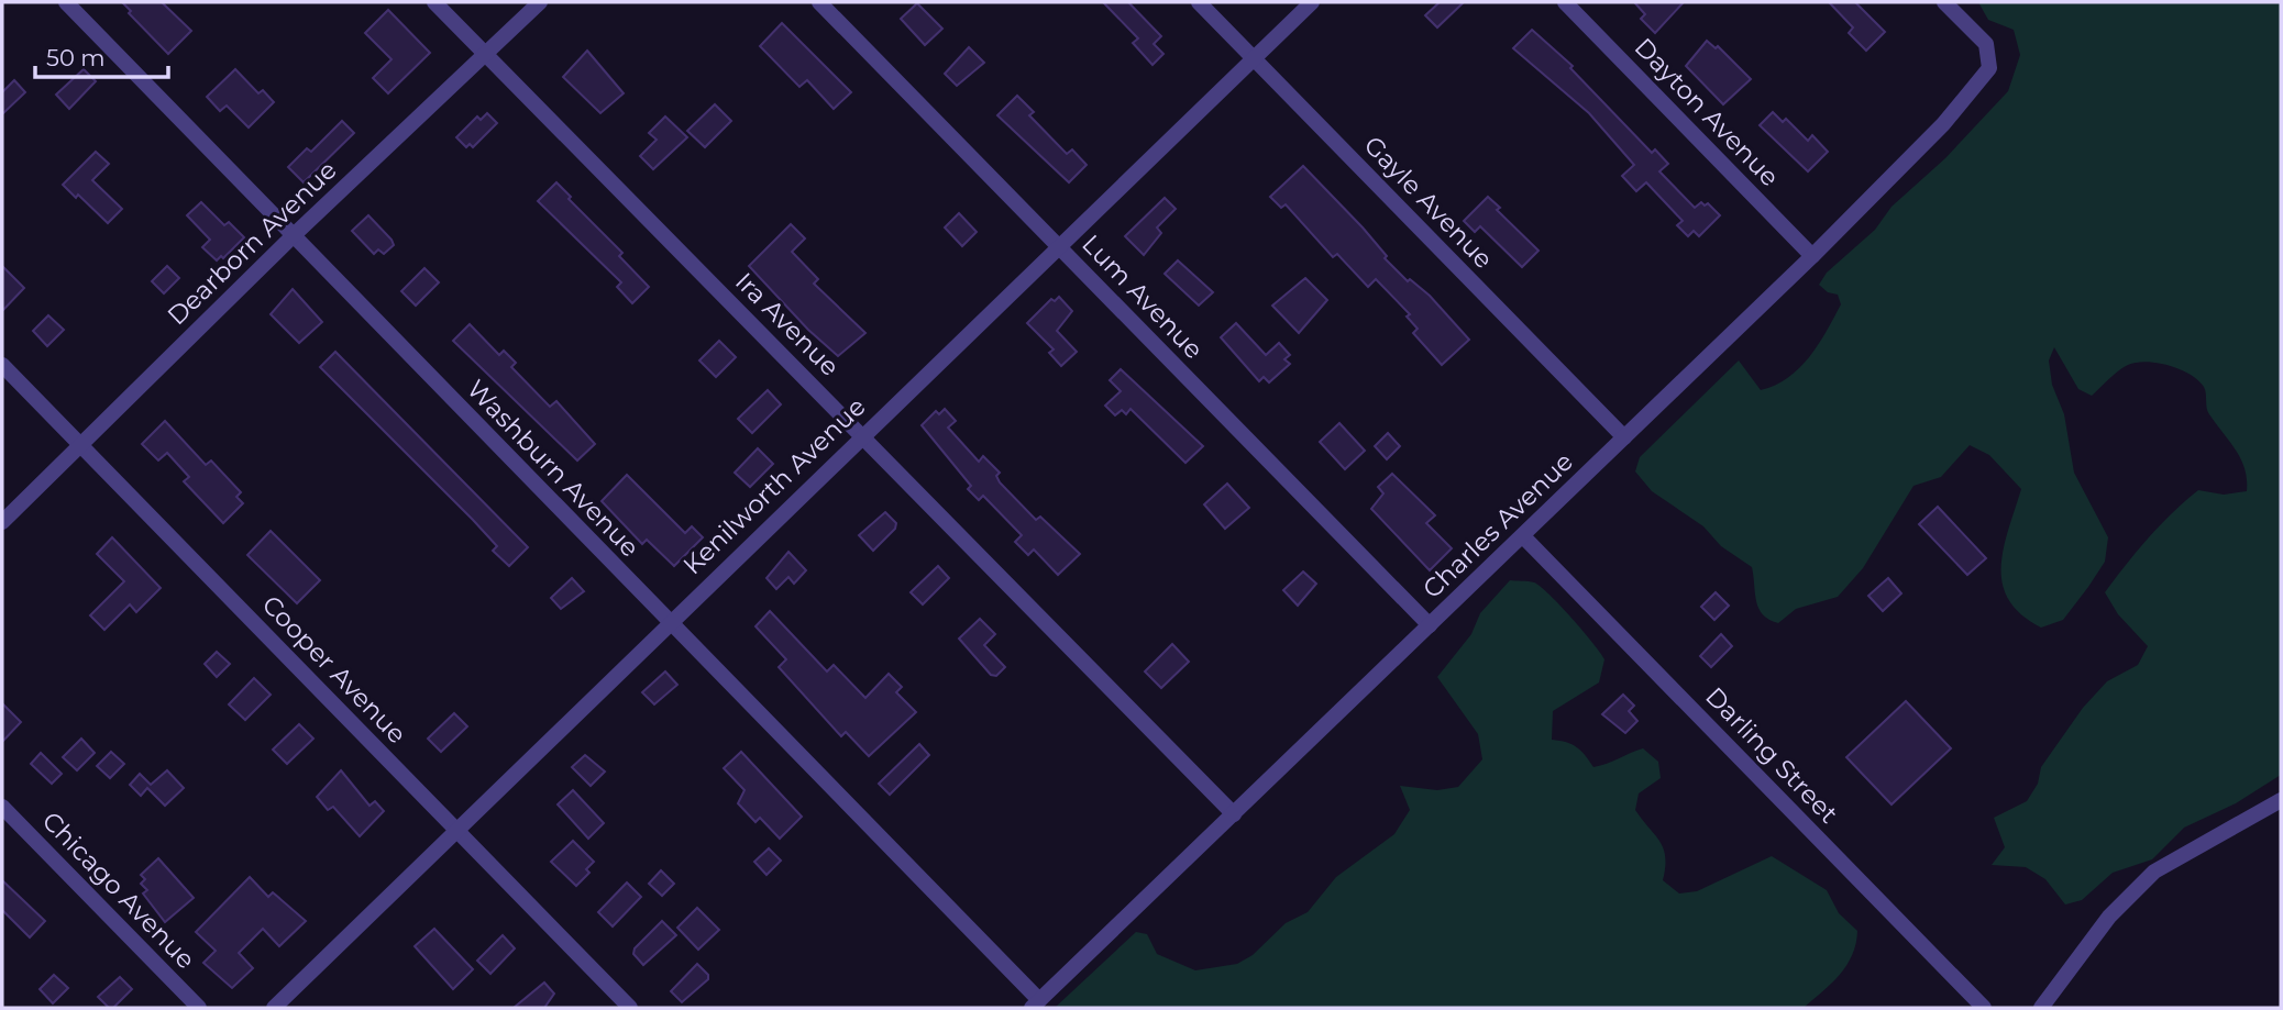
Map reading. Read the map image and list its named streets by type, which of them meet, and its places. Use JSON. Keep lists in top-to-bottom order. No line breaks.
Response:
{"streets":{"street":["Dayton Avenue","Gayle Avenue","Dearborn Avenue","Lum Avenue","Ira Avenue","Washburn Avenue","Kenilworth Avenue","Charles Avenue","Cooper Avenue","Darling Street","Chicago Avenue"]},"crossings":[["Dayton Avenue","Charles Avenue"],["Gayle Avenue","Kenilworth Avenue"],["Gayle Avenue","Charles Avenue"],["Dearborn Avenue","Ira Avenue"],["Dearborn Avenue","Washburn Avenue"],["Dearborn Avenue","Cooper Avenue"],["Lum Avenue","Kenilworth Avenue"],["Lum Avenue","Charles Avenue"],["Ira Avenue","Kenilworth Avenue"],["Ira Avenue","Charles Avenue"],["Washburn Avenue","Kenilworth Avenue"],["Washburn Avenue","Charles Avenue"],["Kenilworth Avenue","Cooper Avenue"],["Charles Avenue","Darling Street"]],"scale_bar":"50 m"}
